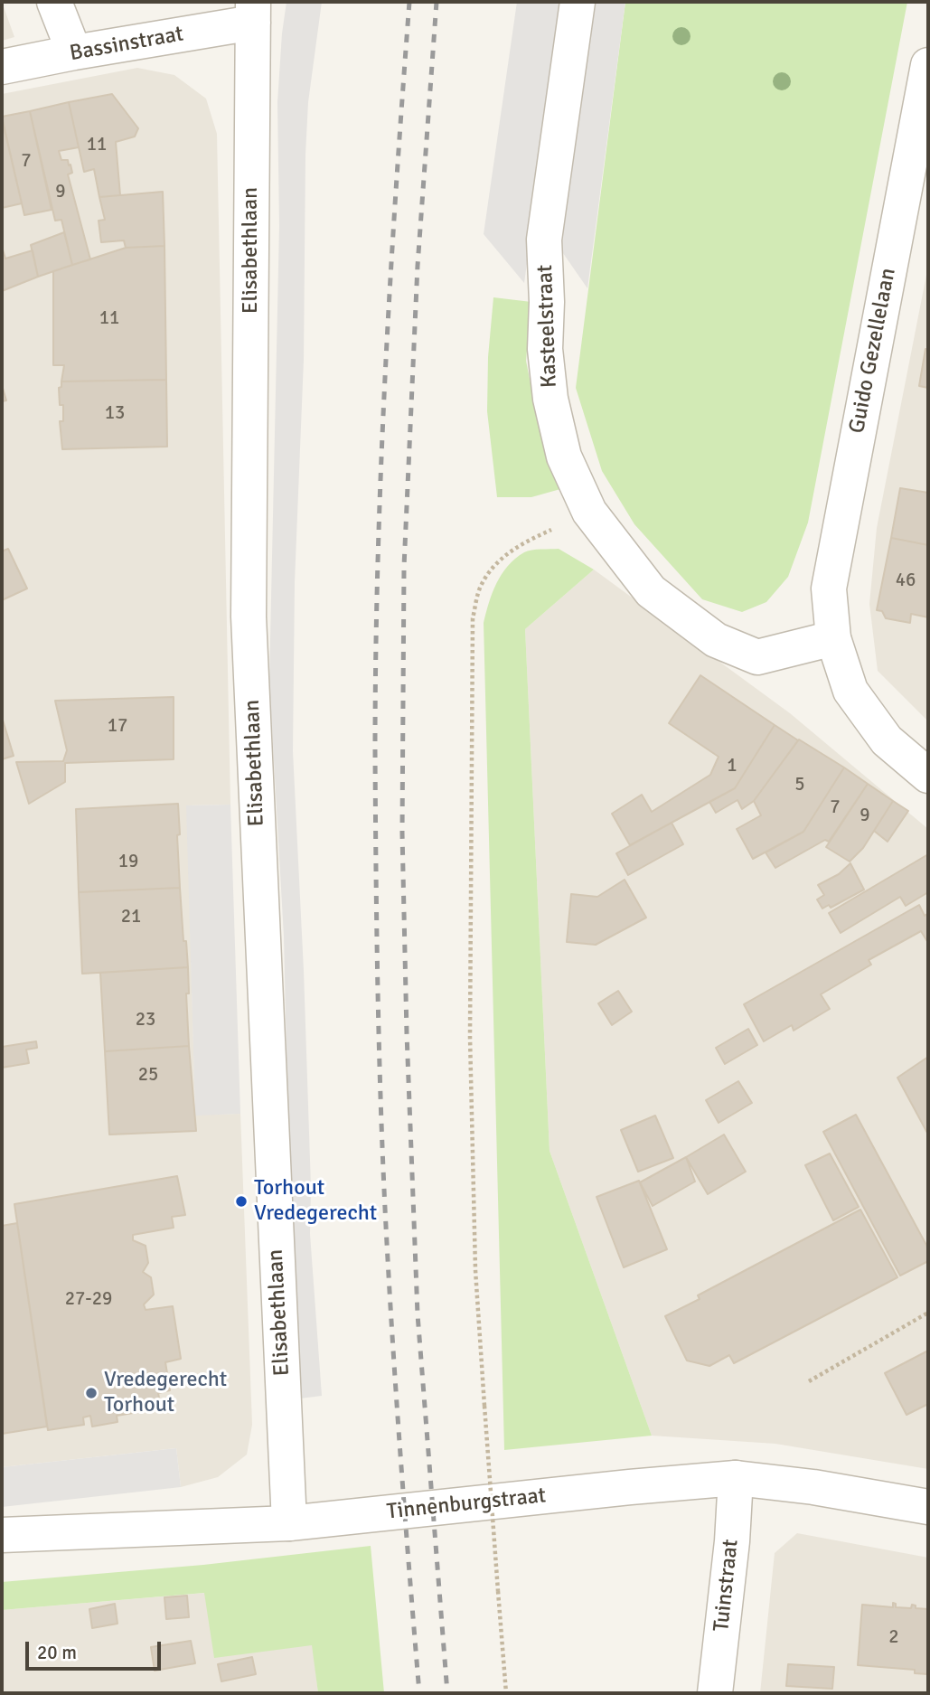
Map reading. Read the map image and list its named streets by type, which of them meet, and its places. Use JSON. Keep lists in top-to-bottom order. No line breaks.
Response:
{"streets":{"street":["Bassinstraat","Elisabethlaan","Kasteelstraat","Guido Gezellelaan","Tinnenburgstraat","Tuinstraat"]},"crossings":[["Bassinstraat","Elisabethlaan"],["Elisabethlaan","Tinnenburgstraat"],["Kasteelstraat","Guido Gezellelaan"],["Tinnenburgstraat","Tuinstraat"]],"places":["Torhout Vredegerecht","Vredegerecht Torhout"],"house_numbers":["11","7","9","11","13","46","17","1","5","7","9","19","21","23","25","27-29","2"],"scale_bar":"20 m"}
